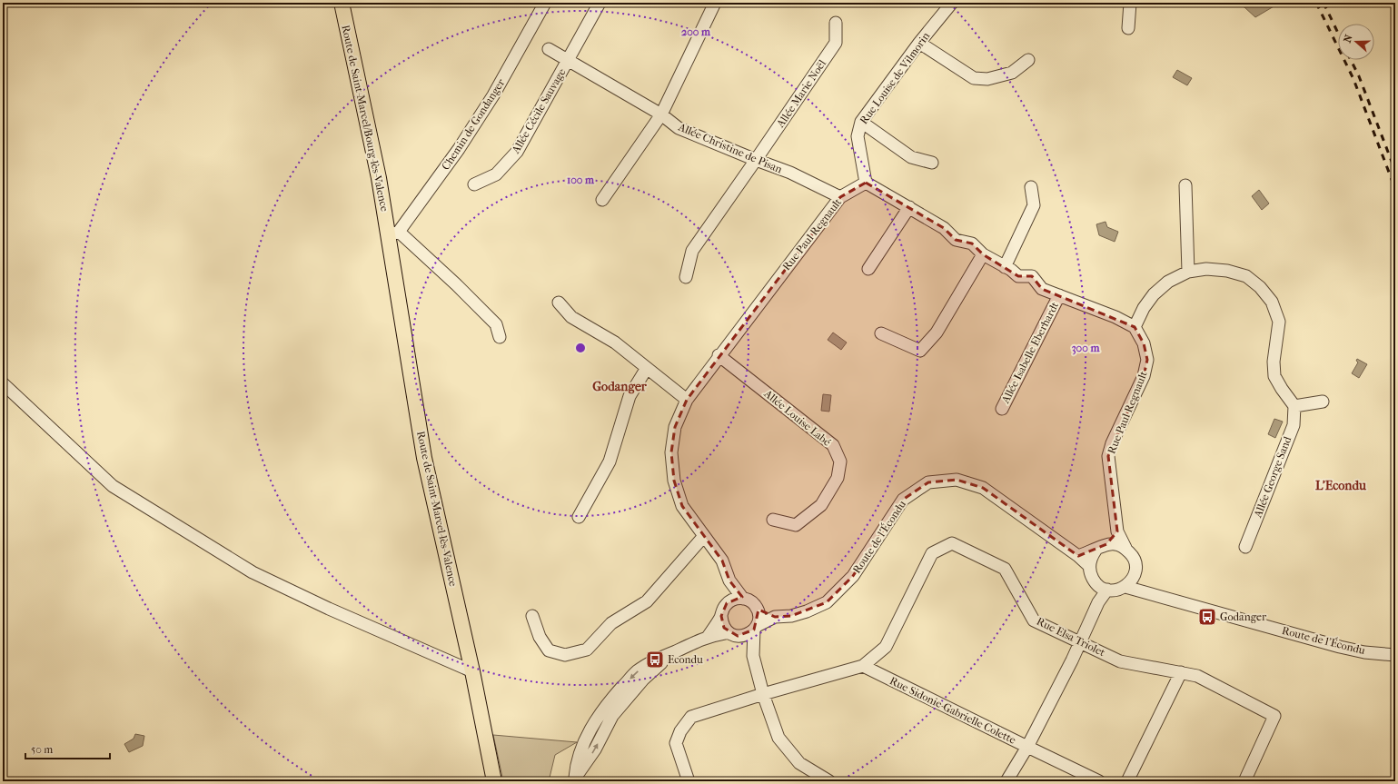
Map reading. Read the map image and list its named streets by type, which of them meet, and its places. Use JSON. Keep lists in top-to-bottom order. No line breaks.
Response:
{"streets":{"main road":["Route de Saint-Marcel/Bourg-lès-Valence","Route de Saint-Marcel-lès-Valence"],"street":["Rue Louise de Vilmorin","Allée Marie Noël","Allée Cécile Sauvage","Chemin de Gondanger","Allée Christine de Pisan","Rue Paul Regnault","Allée Isabelle Eberhardt","Allée Louise Labé","Allée George Sand","Route de l'Écondu","Rue Elsa Triolet","Rue Sidonie-Gabrielle Colette"]},"crossings":[["Rue Louise de Vilmorin","Rue Paul Regnault"],["Allée Marie Noël","Allée Christine de Pisan"],["Allée Cécile Sauvage","Allée Christine de Pisan"],["Route de Saint-Marcel/Bourg-lès-Valence","Chemin de Gondanger"],["Route de Saint-Marcel/Bourg-lès-Valence","Route de Saint-Marcel-lès-Valence"],["Chemin de Gondanger","Route de Saint-Marcel-lès-Valence"],["Allée Christine de Pisan","Rue Paul Regnault"],["Rue Paul Regnault","Allée Louise Labé"],["Rue Paul Regnault","Route de l'Écondu"],["Rue Paul Regnault","Rue Sidonie-Gabrielle Colette"],["Route de l'Écondu","Rue Sidonie-Gabrielle Colette"],["Rue Elsa Triolet","Rue Sidonie-Gabrielle Colette"]],"districts":["Godanger","L'Econdu"],"places":{"bus stop":["Godanger","Econdu"]},"scale_bar":"50 m","north":"left","rings":["200 m","100 m","300 m"]}
